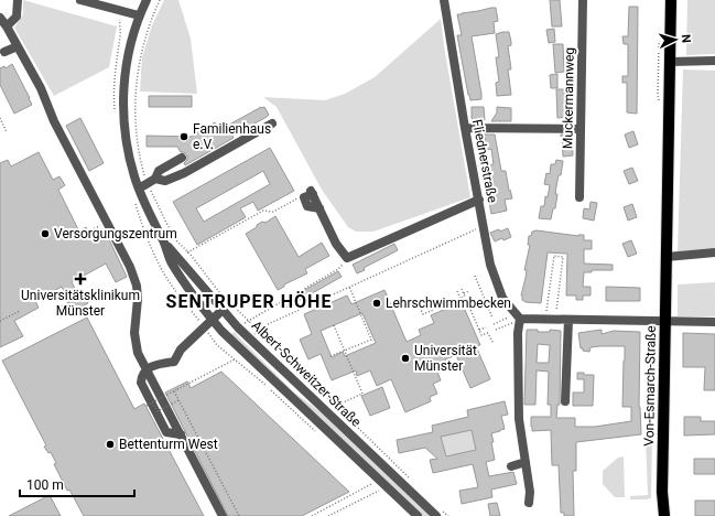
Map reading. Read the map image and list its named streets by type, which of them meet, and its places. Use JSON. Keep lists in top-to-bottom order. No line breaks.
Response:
{"streets":{"main road":["Von-Esmarch-Straße"],"street":["Muckermannweg","Fliednerstraße","Albert-Schweitzer-Straße"]},"districts":["SENTRUPER HÖHE"],"places":{"other":["Familienhaus e.V.","Versorgungszentrum","Lehrschwimmbecken","Universität Münster","Bettenturm West"],"health":["Universitätsklinikum Münster"]},"scale_bar":"100 m","north":"right"}
